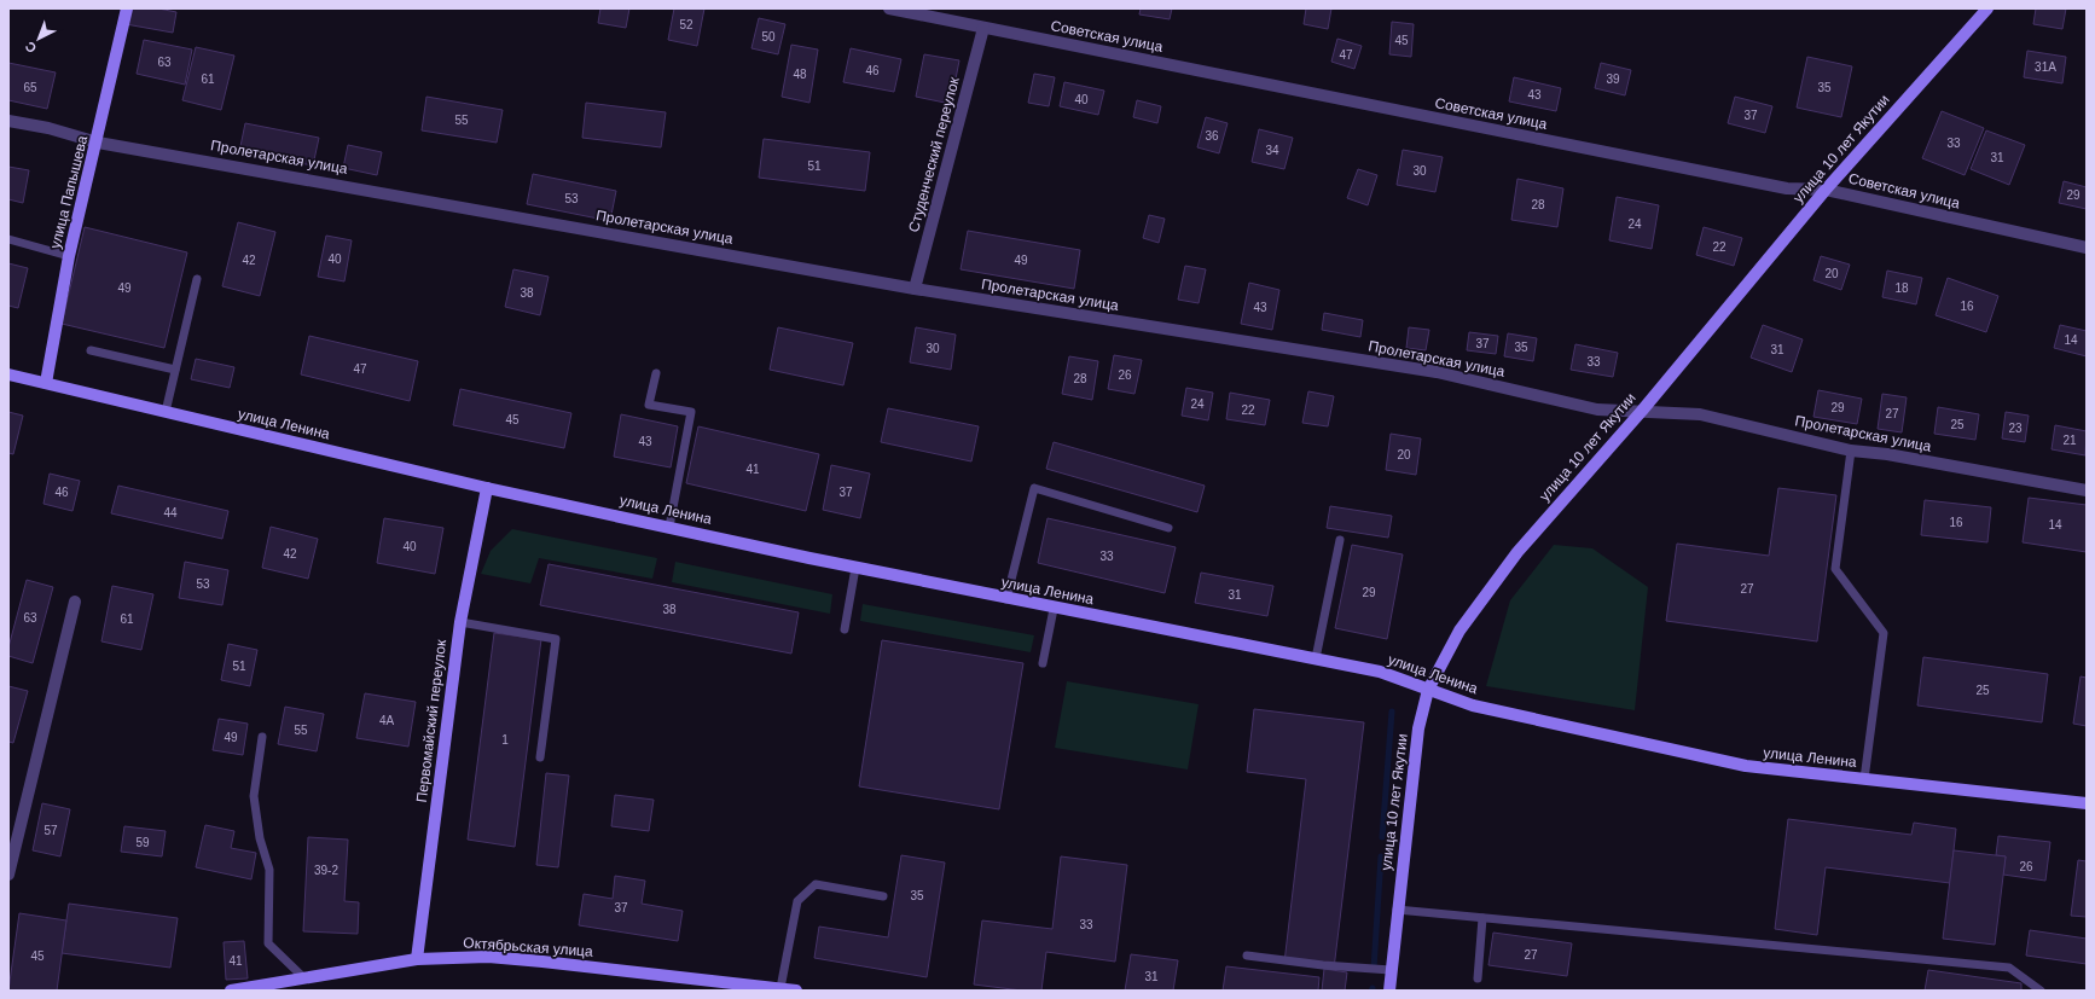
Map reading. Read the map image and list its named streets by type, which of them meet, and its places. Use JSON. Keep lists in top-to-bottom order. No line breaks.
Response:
{"streets":{"main road":["улица 10 лет Якутии","улица Папышева","улица Ленина","Первомайский переулок","Октябрьская улица"],"street":["Советская улица","Студенческий переулок","Пролетарская улица"]},"crossings":[["Советская улица","улица 10 лет Якутии"],["Советская улица","Студенческий переулок"],["улица 10 лет Якутии","Пролетарская улица"],["улица 10 лет Якутии","улица Ленина"],["Студенческий переулок","Пролетарская улица"],["Пролетарская улица","улица Папышева"],["улица Папышева","улица Ленина"],["улица Ленина","Первомайский переулок"],["Первомайский переулок","Октябрьская улица"]],"house_numbers":["52","50","45","47","63","31А","46","48","61","39","65","35","43","40","37","55","36","33","34","31","51","30","29","53","28","24","22","40","42","49","20","49","18","38","16","43","14","37","35","30","31","33","47","26","28","24","29","22","27","45","25","23","21","43","20","41","46","37","44","16","14","40","42","33","53","27","29","31","38","63","61","51","25","4А","55","49","1","57","59","26","39-2","35","37","33","27","45","41","31"],"north":"bottom left"}
